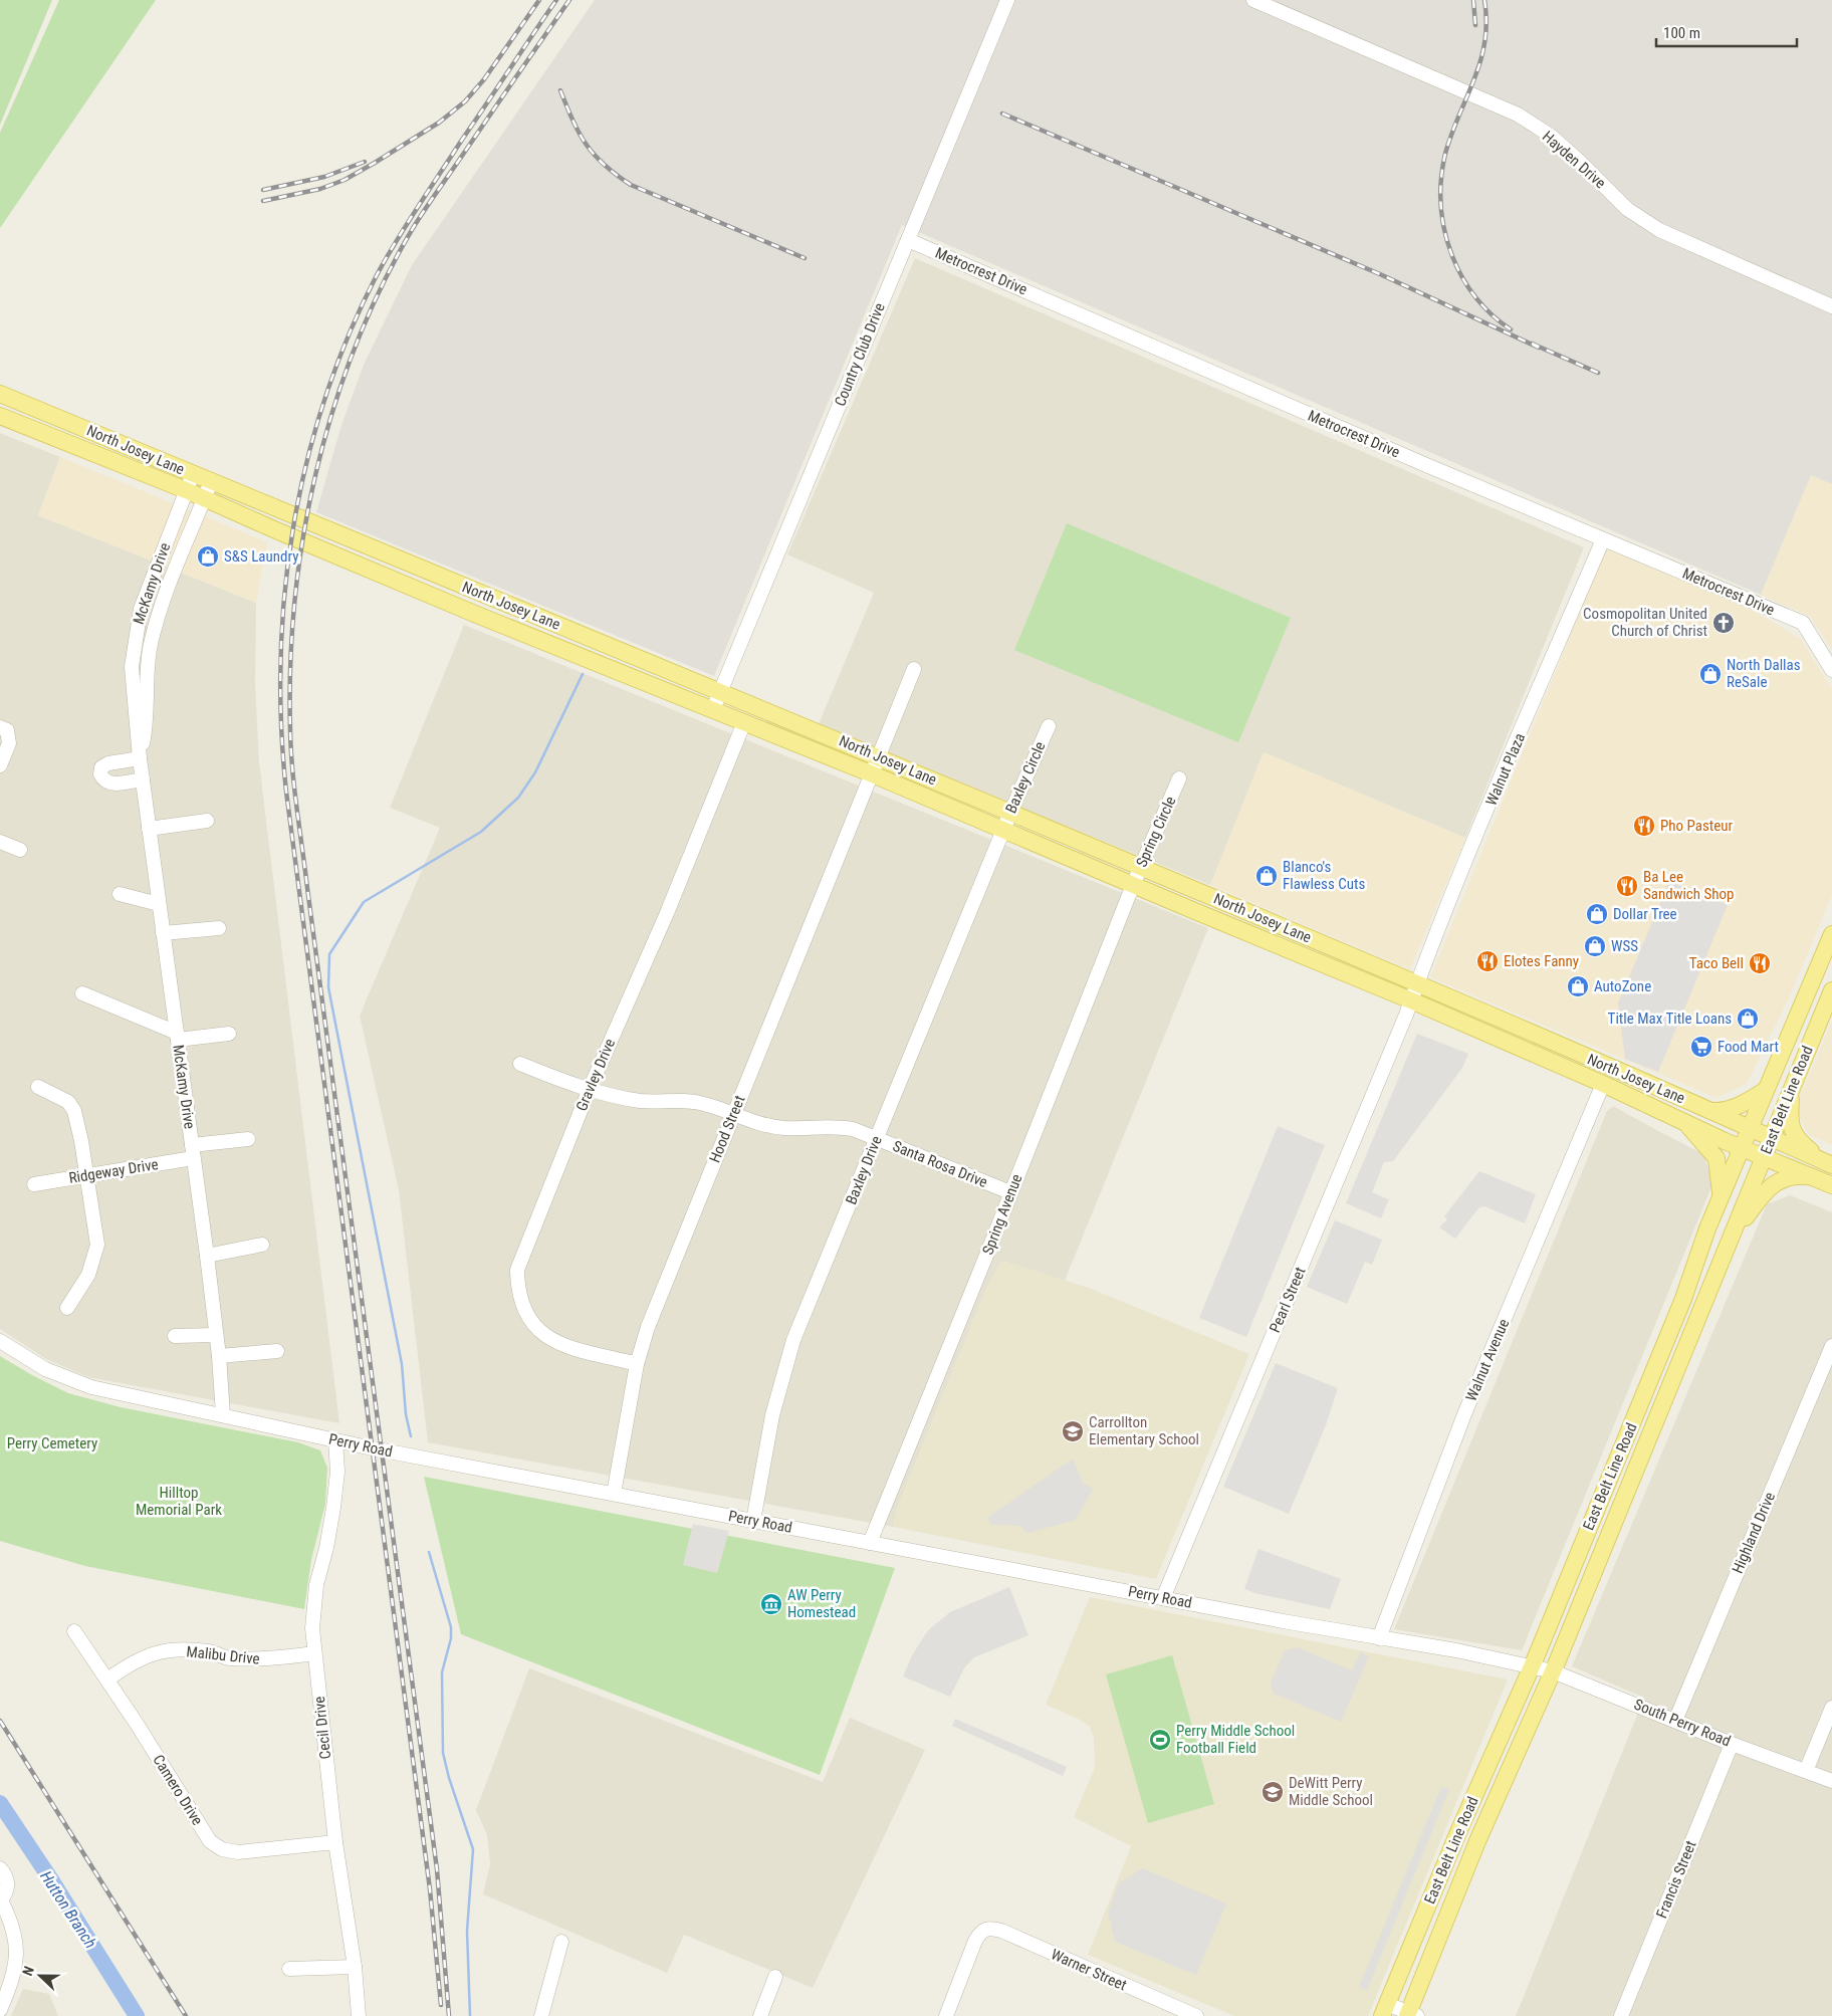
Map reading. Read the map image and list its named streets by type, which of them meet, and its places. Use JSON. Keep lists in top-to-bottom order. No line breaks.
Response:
{"streets":{"main road":["North Josey Lane","East Belt Line Road"],"street":["Hayden Drive","Metrocrest Drive","Country Club Drive","McKamy Drive","Walnut Plaza","Baxley Circle","Spring Circle","Gravley Drive","Hood Street","Santa Rosa Drive","Baxley Drive","Ridgeway Drive","Spring Avenue","Pearl Street","Walnut Avenue","Perry Road","Highland Drive","Malibu Drive","South Perry Road","Cecil Drive","Camero Drive","Francis Street","Warner Street"]},"crossings":[["Metrocrest Drive","Country Club Drive"],["Metrocrest Drive","Walnut Plaza"],["Country Club Drive","North Josey Lane"],["North Josey Lane","McKamy Drive"],["North Josey Lane","Walnut Plaza"],["North Josey Lane","Baxley Circle"],["North Josey Lane","Spring Circle"],["North Josey Lane","Gravley Drive"],["North Josey Lane","East Belt Line Road"],["North Josey Lane","Hood Street"],["North Josey Lane","Baxley Drive"],["North Josey Lane","Spring Avenue"],["North Josey Lane","Pearl Street"],["North Josey Lane","Walnut Avenue"],["McKamy Drive","Ridgeway Drive"],["McKamy Drive","Perry Road"],["Walnut Plaza","Pearl Street"],["Baxley Circle","Baxley Drive"],["Spring Circle","Spring Avenue"],["Gravley Drive","Hood Street"],["Gravley Drive","Santa Rosa Drive"],["East Belt Line Road","Perry Road"],["East Belt Line Road","South Perry Road"],["Hood Street","Santa Rosa Drive"],["Hood Street","Perry Road"],["Santa Rosa Drive","Baxley Drive"],["Santa Rosa Drive","Spring Avenue"],["Baxley Drive","Perry Road"],["Spring Avenue","Perry Road"],["Pearl Street","Perry Road"],["Walnut Avenue","Perry Road"],["Perry Road","South Perry Road"],["Perry Road","Cecil Drive"],["Highland Drive","South Perry Road"],["Malibu Drive","Cecil Drive"],["Malibu Drive","Camero Drive"],["South Perry Road","Francis Street"],["Cecil Drive","Camero Drive"]],"water":["Hutton Branch"],"parks":["Perry Cemetery","Hilltop Memorial Park"],"places":{"shop":["S&S Laundry","North Dallas ReSale","Blanco's Flawless Cuts","Dollar Tree","WSS","AutoZone","Title Max Title Loans"],"church":["Cosmopolitan United Church of Christ"],"restaurant":["Pho Pasteur","Ba Lee Sandwich Shop","Elotes Fanny","Taco Bell"],"supermarket":["Food Mart"],"school or university":["Carrollton Elementary School","DeWitt Perry Middle School"],"museum":["AW Perry Homestead"],"sports":["Perry Middle School Football Field"]},"scale_bar":"100 m","north":"left"}
